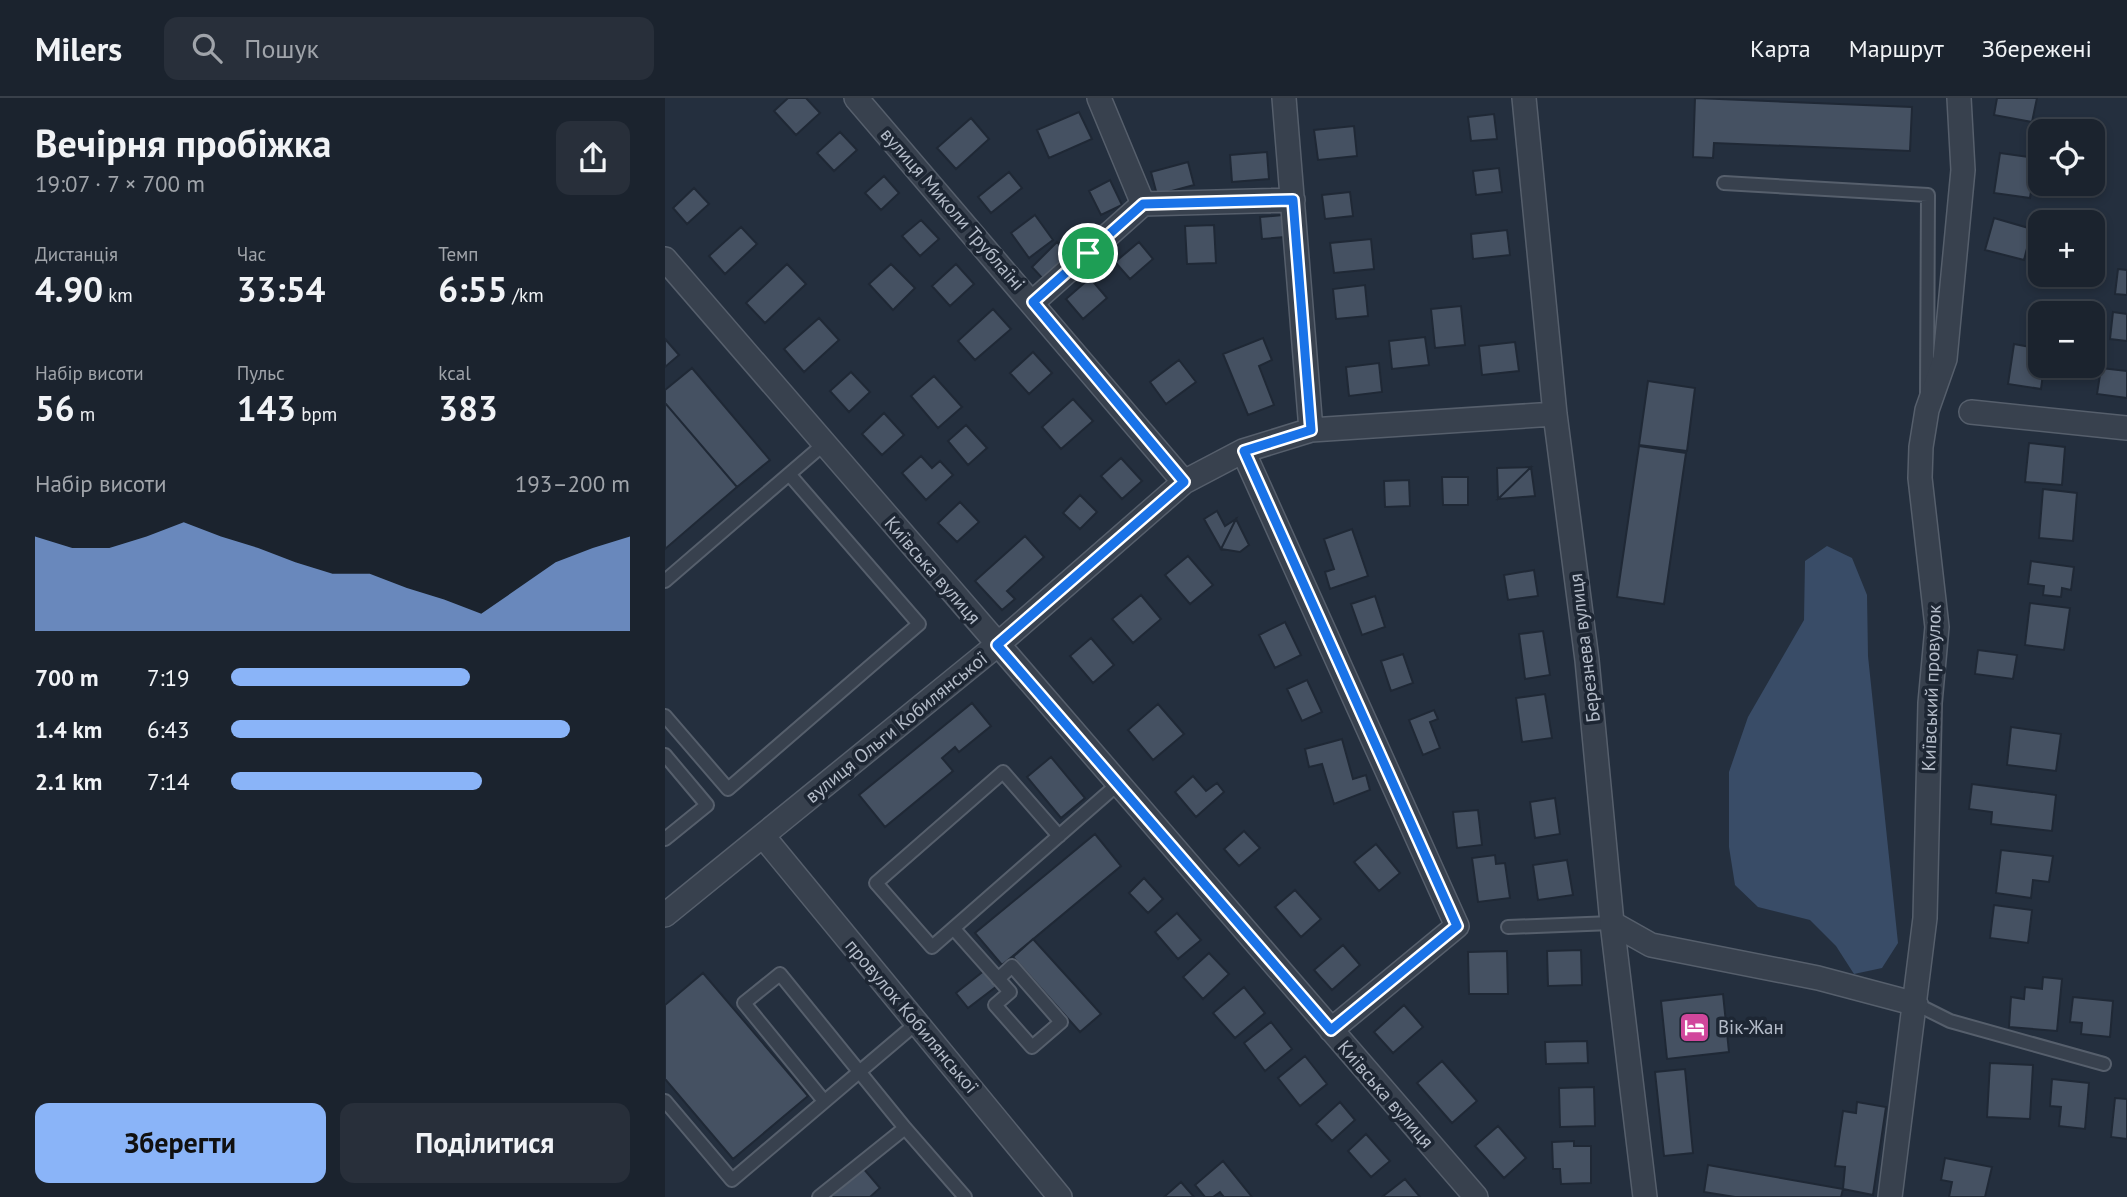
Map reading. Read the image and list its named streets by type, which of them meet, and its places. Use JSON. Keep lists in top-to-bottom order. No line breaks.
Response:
{"streets":{"street":["вулиця Миколи Трублаїні","Київська вулиця","Березнева вулиця","Київський провулок","вулиця Ольги Кобилянської","провулок Кобилянської"]},"crossings":[["вулиця Миколи Трублаїні","вулиця Ольги Кобилянської"],["Київська вулиця","вулиця Ольги Кобилянської"],["Березнева вулиця","вулиця Ольги Кобилянської"],["вулиця Ольги Кобилянської","провулок Кобилянської"]],"places":{"hotel":["Вік-Жан"]},"page":{"header":"Milers","search":"Пошук","nav":["Карта","Маршрут","Збережені"],"heading":["Вечірня пробіжка","19:07 · 7 × 700 m"],"map_buttons":["+","−"],"stats":[["Дистанція","4.90 km"],["Час","33:54"],["Темп","6:55 /km"],["Набір висоти","56 m"],["Пульс","143 bpm"],["kcal","383"]],"chart":["Набір висоти","193–200 m"],"list":[{"name":"700 m","note":"7:19"},{"name":"1.4 km","note":"6:43"},{"name":"2.1 km","note":"7:14"}],"buttons":["Зберегти","Поділитися"]}}
